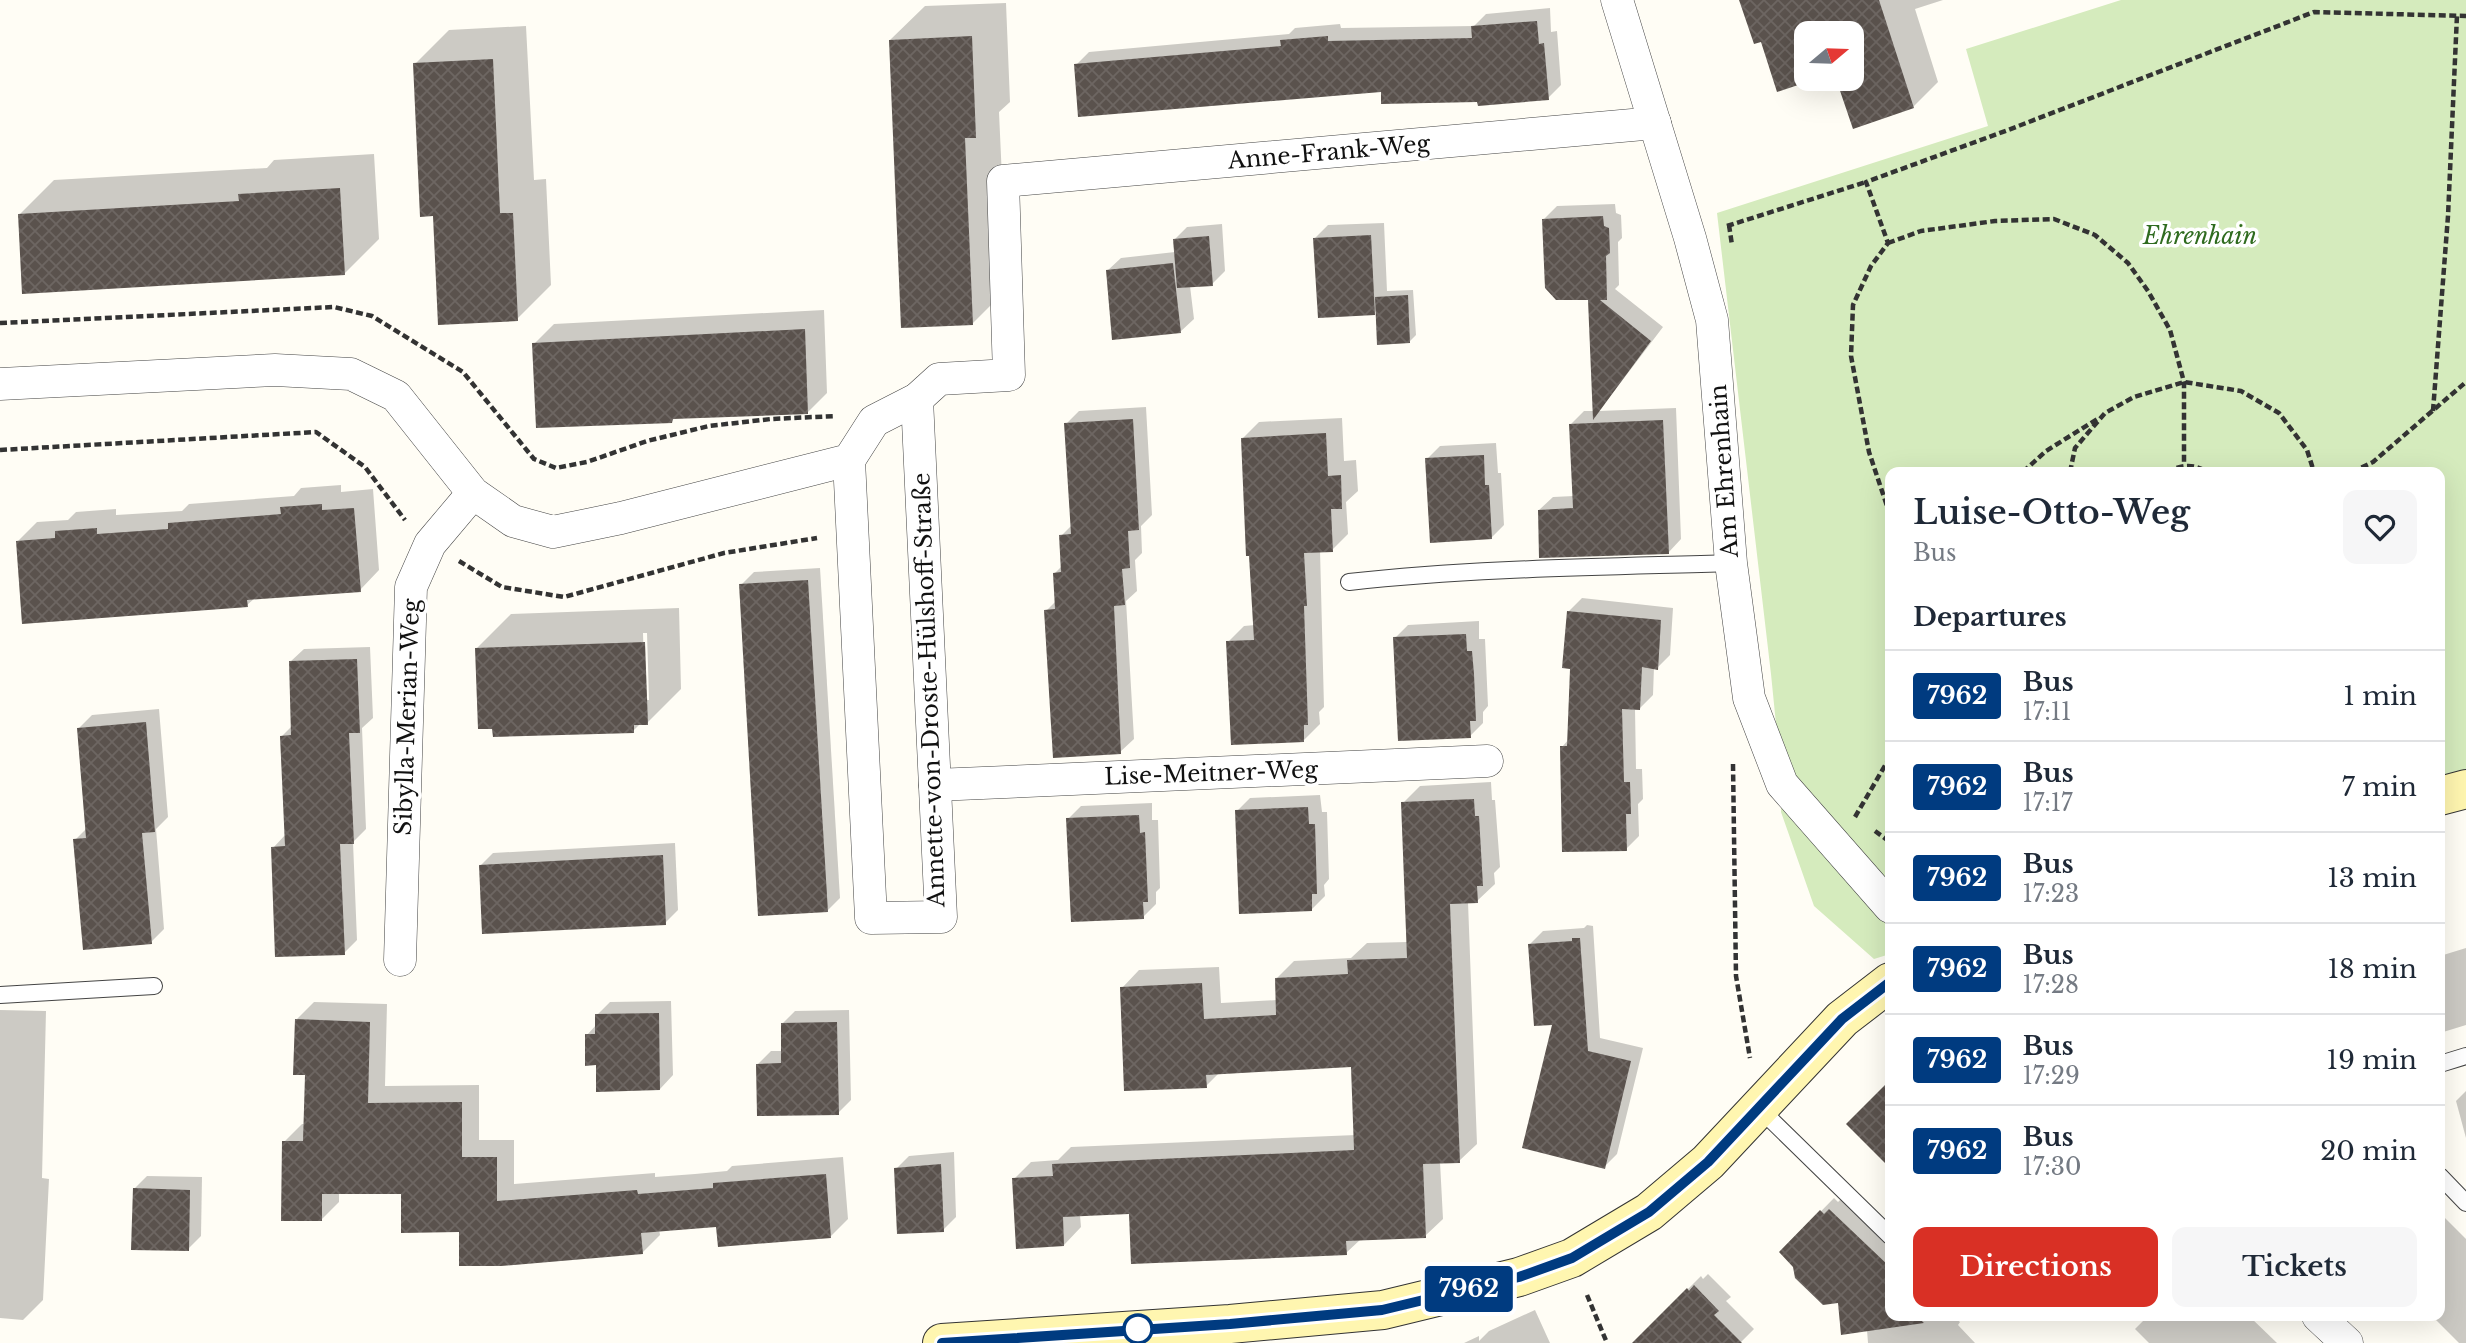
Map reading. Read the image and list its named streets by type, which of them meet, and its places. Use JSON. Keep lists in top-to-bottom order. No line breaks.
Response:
{"streets":{"street":["Anne-Frank-Weg","Am Ehrenhain","Annette-von-Droste-Hülshoff-Straße","Sibylla-Merian-Weg","Lise-Meitner-Weg"]},"crossings":[["Anne-Frank-Weg","Am Ehrenhain"],["Anne-Frank-Weg","Annette-von-Droste-Hülshoff-Straße"],["Annette-von-Droste-Hülshoff-Straße","Lise-Meitner-Weg"]],"parks":["Ehrenhain"],"lines":["bus line 7962"],"north":"right","page":{"on_map":"7962","heading":[["Luise-Otto-Weg","Bus"],"Departures"],"list":[{"mark":"7962","name":"Bus","note":"17:11","value":"1 min"},{"mark":"7962","name":"Bus","note":"17:17","value":"7 min"},{"mark":"7962","name":"Bus","note":"17:23","value":"13 min"},{"mark":"7962","name":"Bus","note":"17:28","value":"18 min"},{"mark":"7962","name":"Bus","note":"17:29","value":"19 min"},{"mark":"7962","name":"Bus","note":"17:30","value":"20 min"}],"buttons":["Directions","Tickets"]}}
